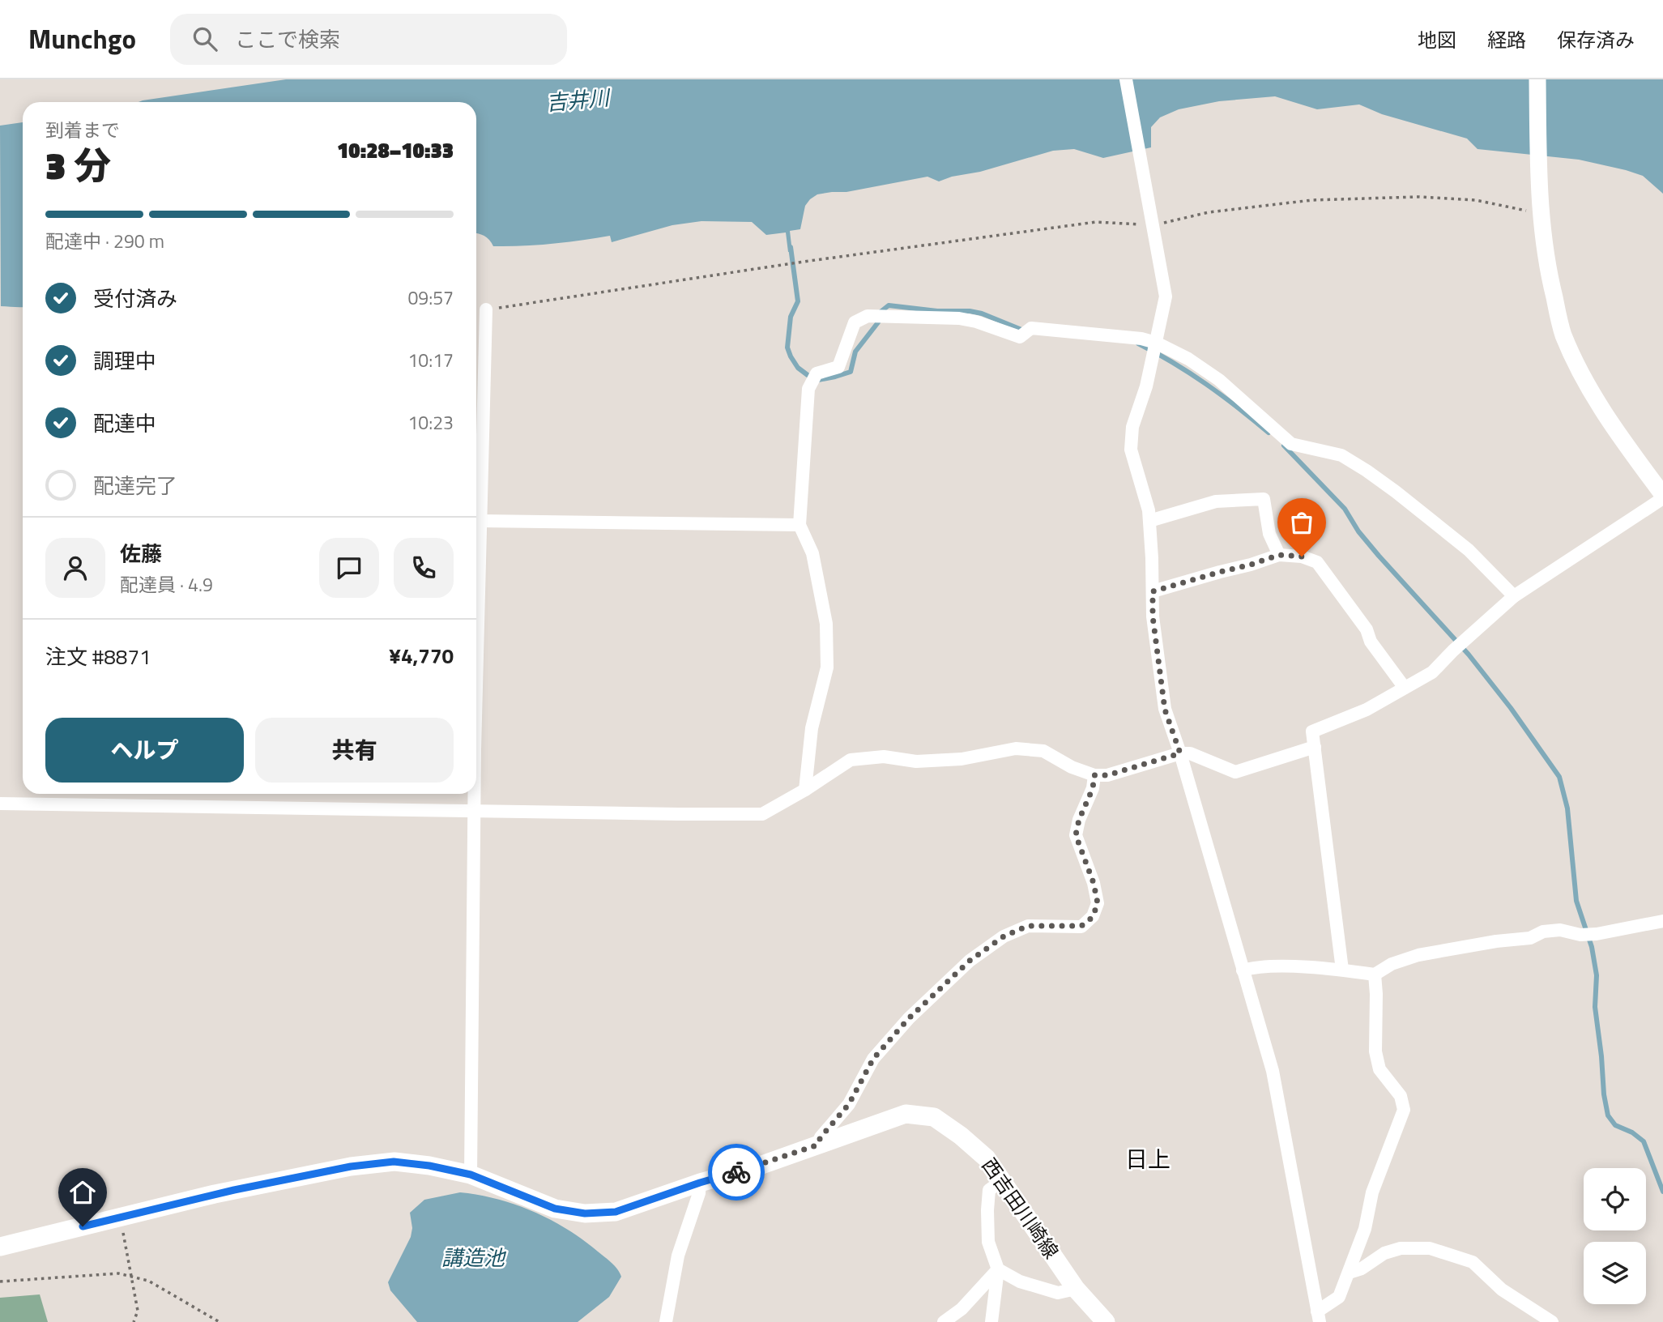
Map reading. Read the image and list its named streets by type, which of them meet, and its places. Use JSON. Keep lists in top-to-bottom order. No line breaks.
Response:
{"streets":{"main road":["西吉田川崎線"]},"districts":["日上"],"water":["吉井川","講造池"],"page":{"header":"Munchgo","search":"ここで検索","nav":["地図","経路","保存済み"],"heading":["3 分","到着まで","10:28–10:33"],"panel":["佐藤","配達員 · 4.9","注文 #8871","¥4,770"],"bar":"配達中 · 290 m","list":[["受付済み","09:57"],["調理中","10:17"],["配達中","10:23"],"配達完了"],"buttons":["ヘルプ","共有"]}}
